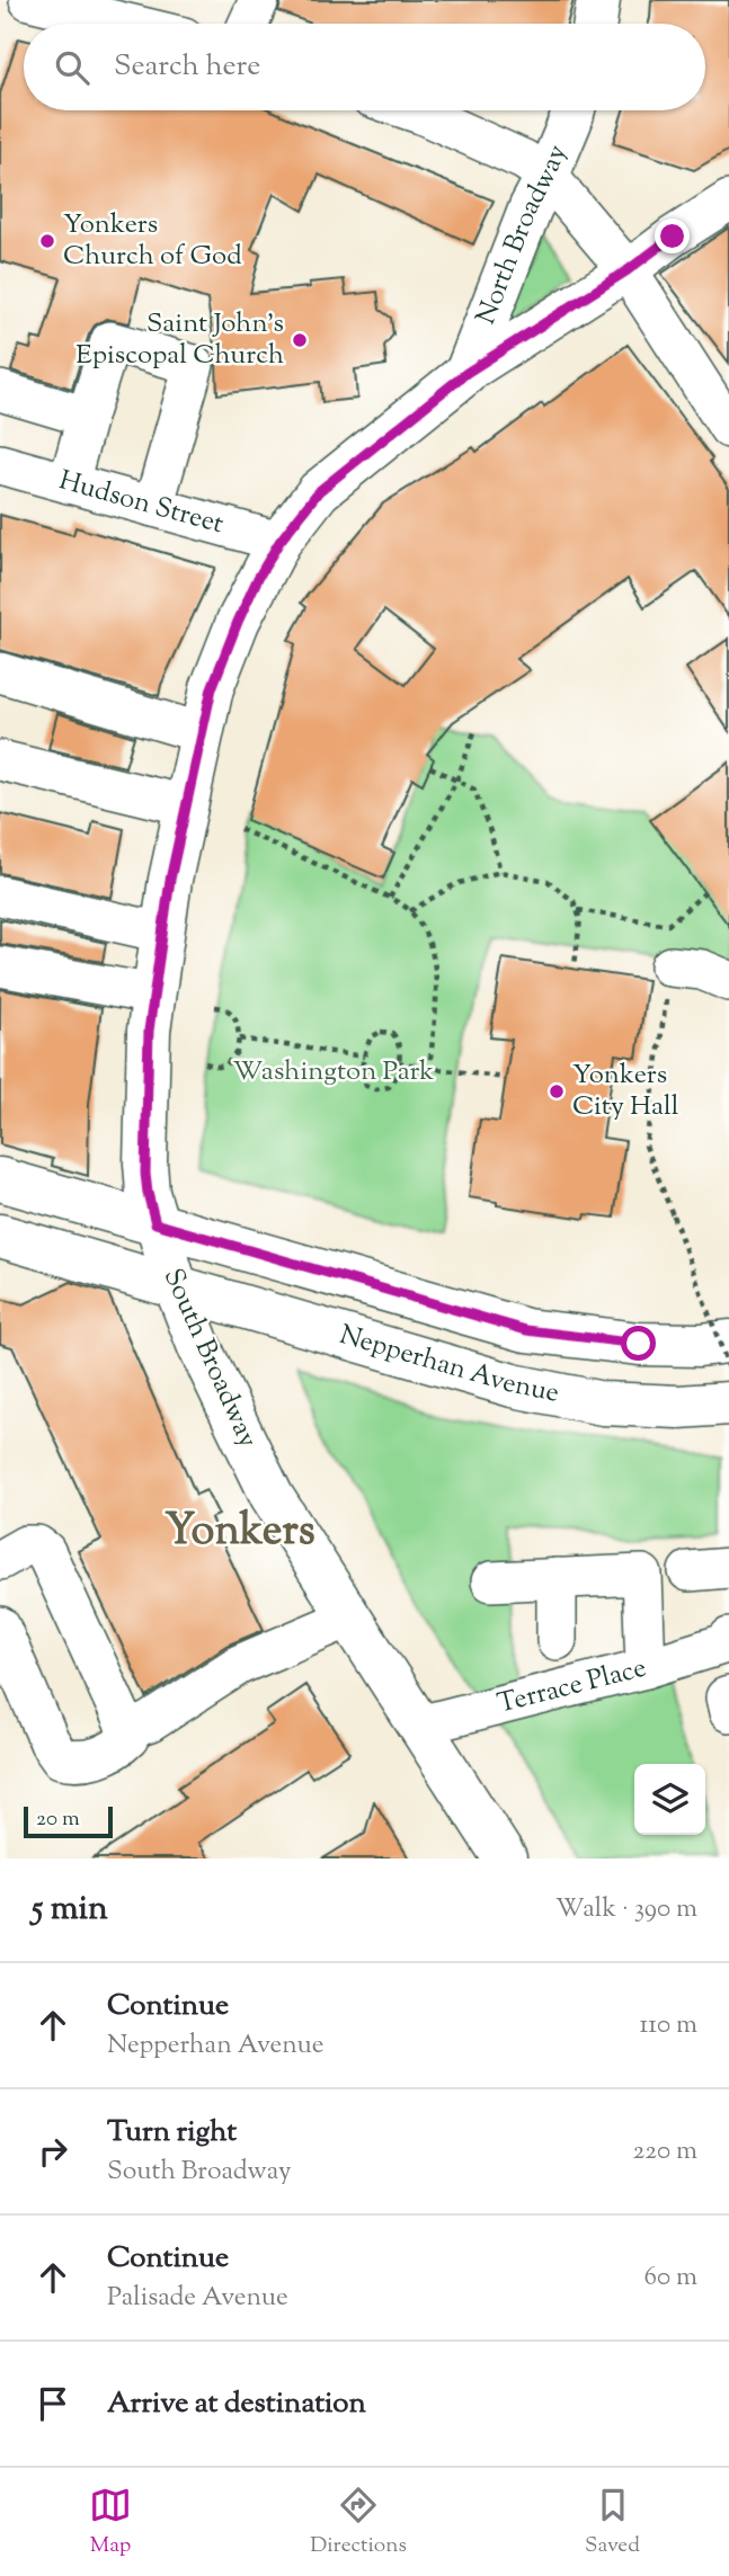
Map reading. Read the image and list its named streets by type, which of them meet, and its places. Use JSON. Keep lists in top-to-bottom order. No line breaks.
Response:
{"streets":{"main road":["North Broadway","South Broadway","Nepperhan Avenue"],"street":["Hudson Street","Terrace Place"]},"crossings":[["North Broadway","South Broadway"],["Hudson Street","South Broadway"],["South Broadway","Nepperhan Avenue"],["South Broadway","Terrace Place"]],"districts":["Yonkers"],"parks":["Washington Park"],"places":["Yonkers Church of God","Saint John's Episcopal Church","Yonkers City Hall"],"scale_bar":"20 m","page":{"search":"Search here","scale":"20 m","heading":["5 min","Walk · 390 m"],"list":[["Continue","Nepperhan Avenue","110 m"],["Turn right","South Broadway","220 m"],["Continue","Palisade Avenue","60 m"],"Arrive at destination"],"nav":["Map","Directions","Saved"]}}
